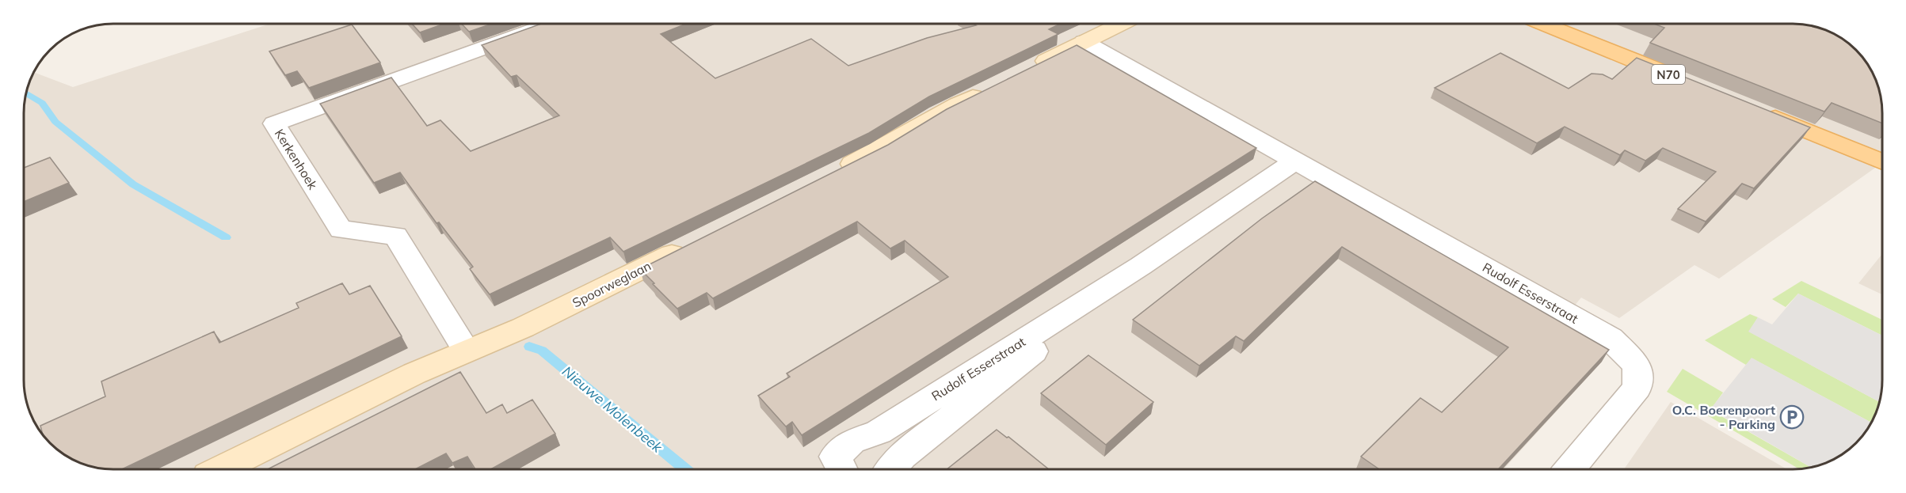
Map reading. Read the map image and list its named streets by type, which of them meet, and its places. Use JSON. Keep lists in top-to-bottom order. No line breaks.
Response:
{"streets":{"main road":["N70"],"street":["Kerkenhoek","Spoorweglaan","Rudolf Esserstraat"]},"crossings":[["Kerkenhoek","Spoorweglaan"]],"water":["Nieuwe Molenbeek"],"places":{"parking":["O.C. Boerenpoort - Parking"]}}
